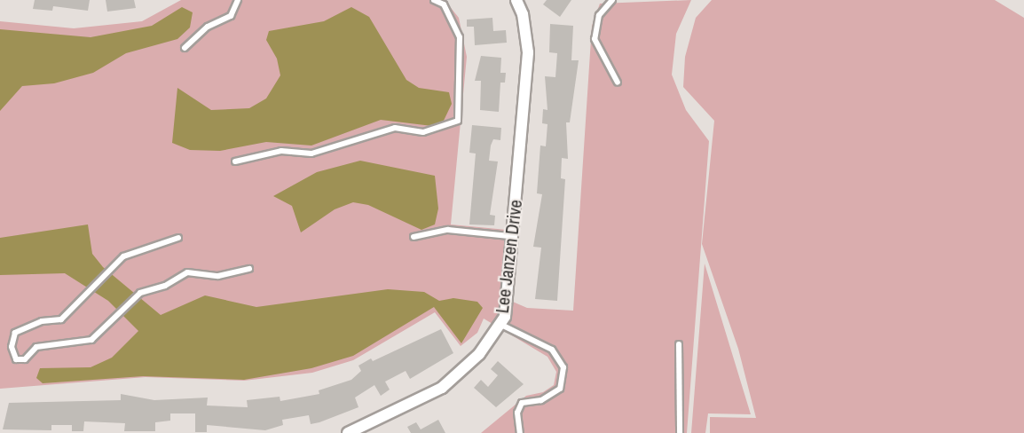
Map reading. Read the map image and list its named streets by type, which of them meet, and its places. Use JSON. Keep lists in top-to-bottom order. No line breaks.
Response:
{"streets":{"street":["Lee Janzen Drive"]}}
